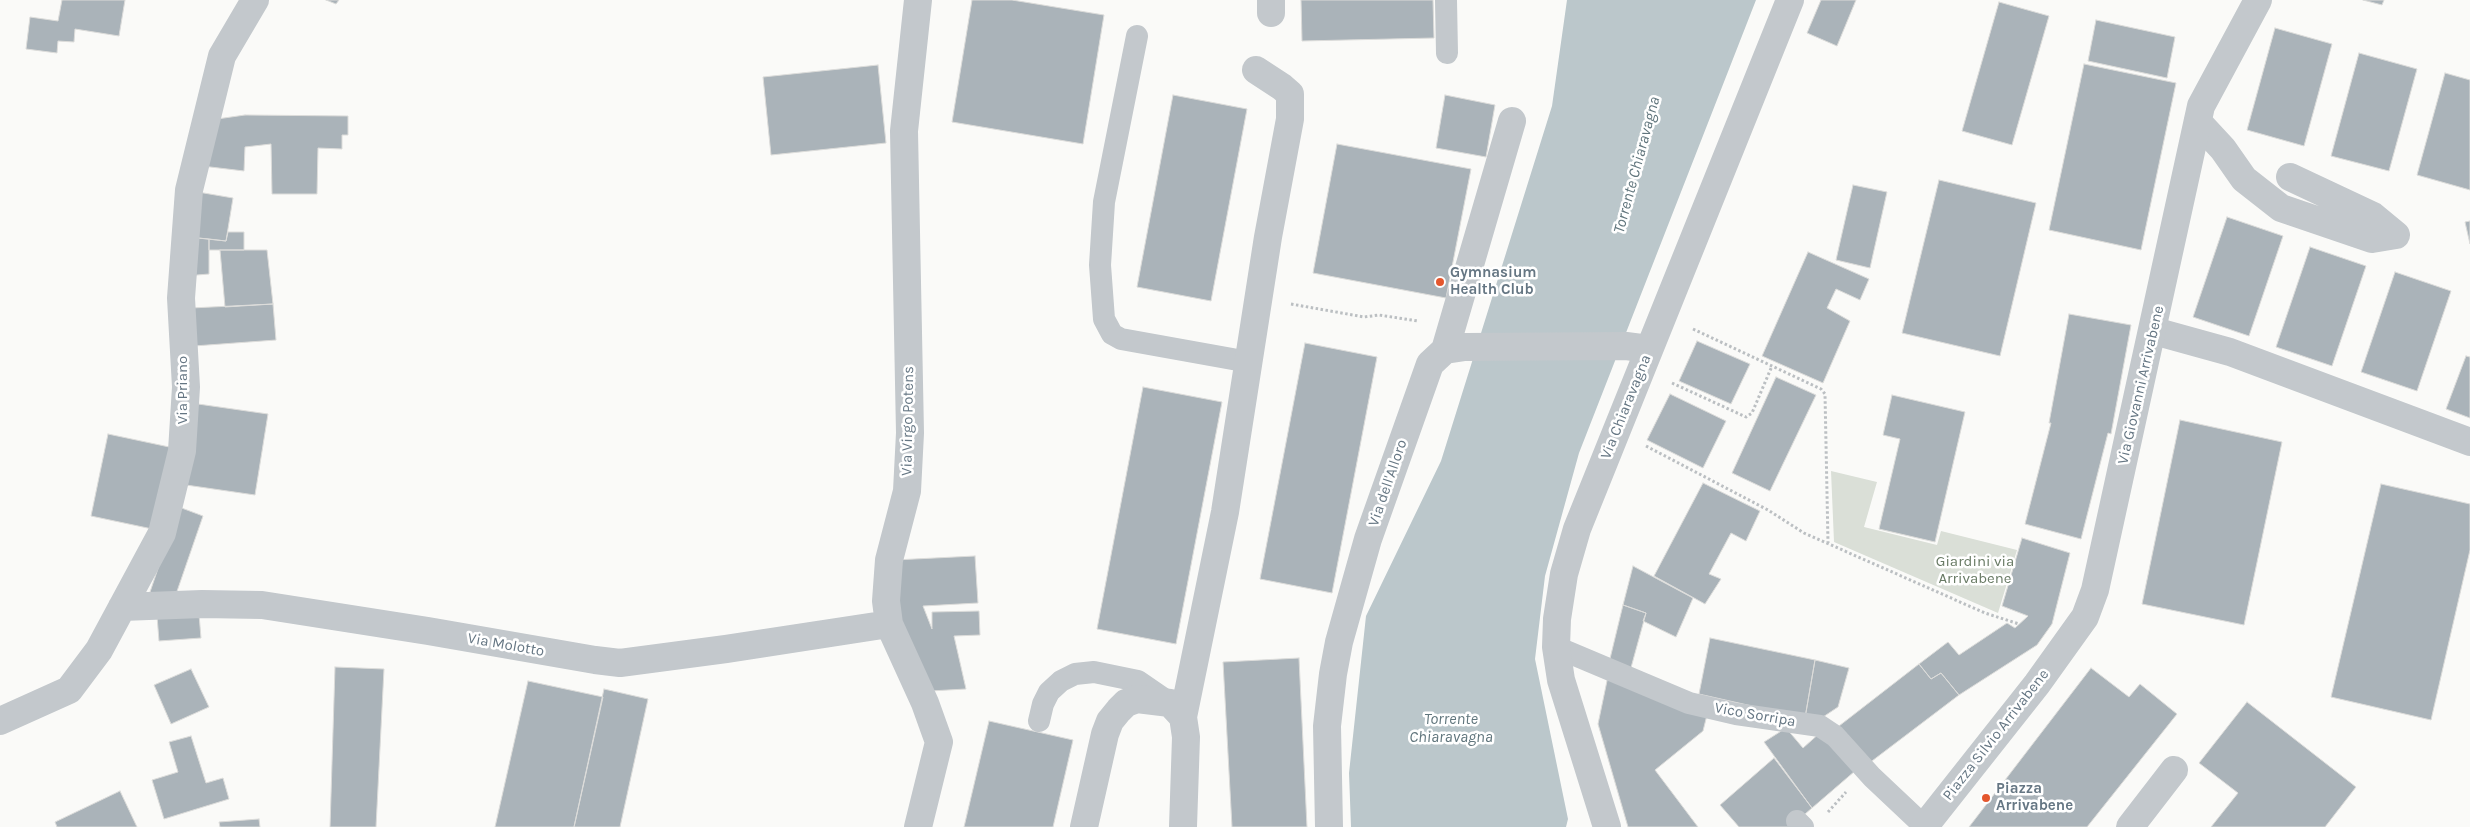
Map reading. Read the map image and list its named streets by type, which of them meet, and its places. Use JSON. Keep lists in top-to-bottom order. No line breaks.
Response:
{"streets":{"street":["Via Giovanni Arrivabene","Via Priano","Via Chiaravagna","Via Virgo Potens","Via dell'Alloro","Via Molotto","Piazza Silvio Arrivabene"],"lane":["Vico Sorripa"]},"crossings":[["Via Giovanni Arrivabene","Piazza Silvio Arrivabene"],["Via Priano","Via Molotto"],["Via Chiaravagna","Vico Sorripa"],["Via Virgo Potens","Via Molotto"],["Vico Sorripa","Piazza Silvio Arrivabene"]],"water":["Torrente Chiaravagna"],"parks":["Giardini via Arrivabene"],"places":["Gymnasium Health Club","Piazza Arrivabene"]}
